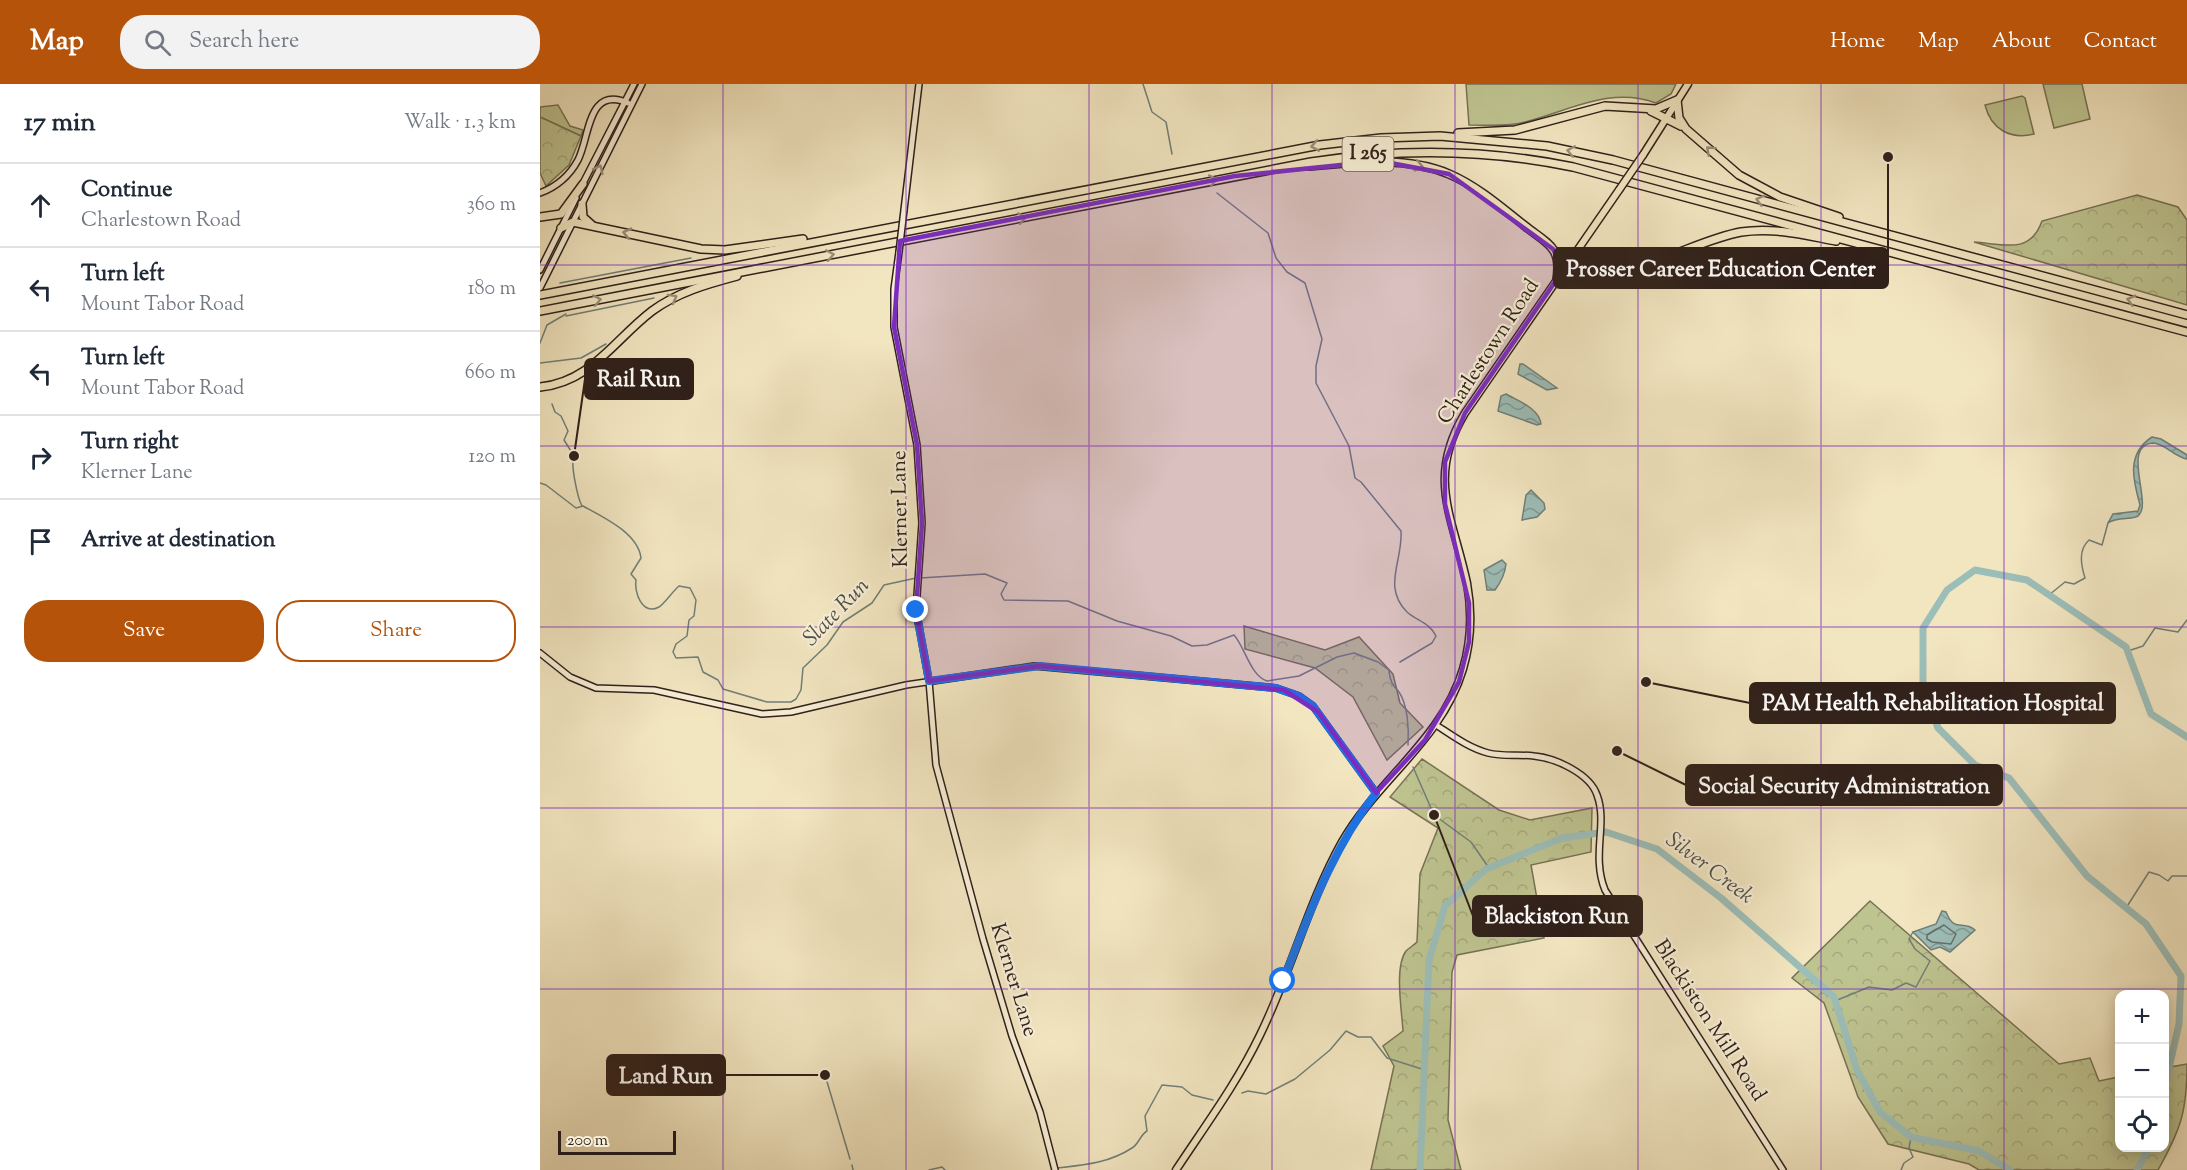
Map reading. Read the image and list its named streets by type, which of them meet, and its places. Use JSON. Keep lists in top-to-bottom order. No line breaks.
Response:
{"streets":{"highway":["I 265"],"main road":["Charlestown Road"],"street":["Klerner Lane","Blackiston Mill Road"]},"crossings":[["Charlestown Road","Blackiston Mill Road"]],"water":["Slate Run","Silver Creek"],"places":["Prosser Career Education Center","Rail Run","PAM Health Rehabilitation Hospital","Social Security Administration","Blackiston Run","Land Run"],"scale_bar":"200 m","page":{"header":"Map","search":"Search here","nav":["Home","Map","About","Contact"],"heading":["17 min","Walk · 1.3 km"],"list":[["Continue","Charlestown Road","360 m"],["Turn left","Mount Tabor Road","180 m"],["Turn left","Mount Tabor Road","660 m"],["Turn right","Klerner Lane","120 m"],"Arrive at destination"],"buttons":["Save","Share"],"map_buttons":["+","−"],"scale":"200 m"}}
